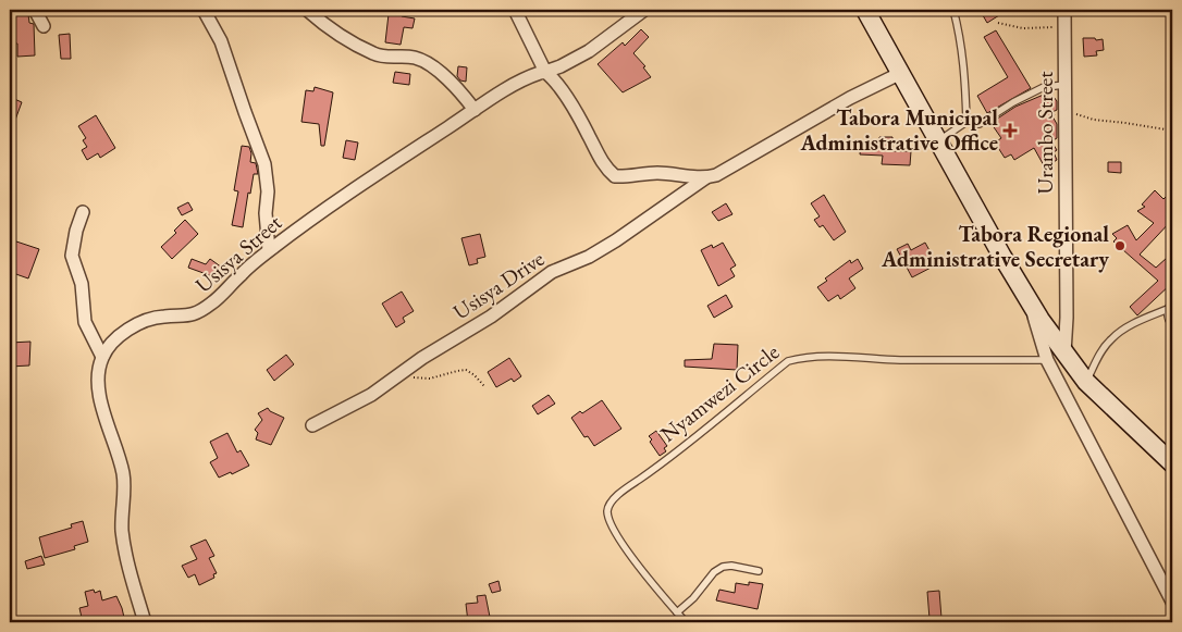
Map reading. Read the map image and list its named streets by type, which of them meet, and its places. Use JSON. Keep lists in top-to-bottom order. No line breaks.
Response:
{"streets":{"street":["Urambo Street","Usisya Street","Usisya Drive"],"lane":["Nyamwezi Circle"]},"places":{"health":["Tabora Municipal Administrative Office"],"other":["Tabora Regional Administrative Secretary"]}}
